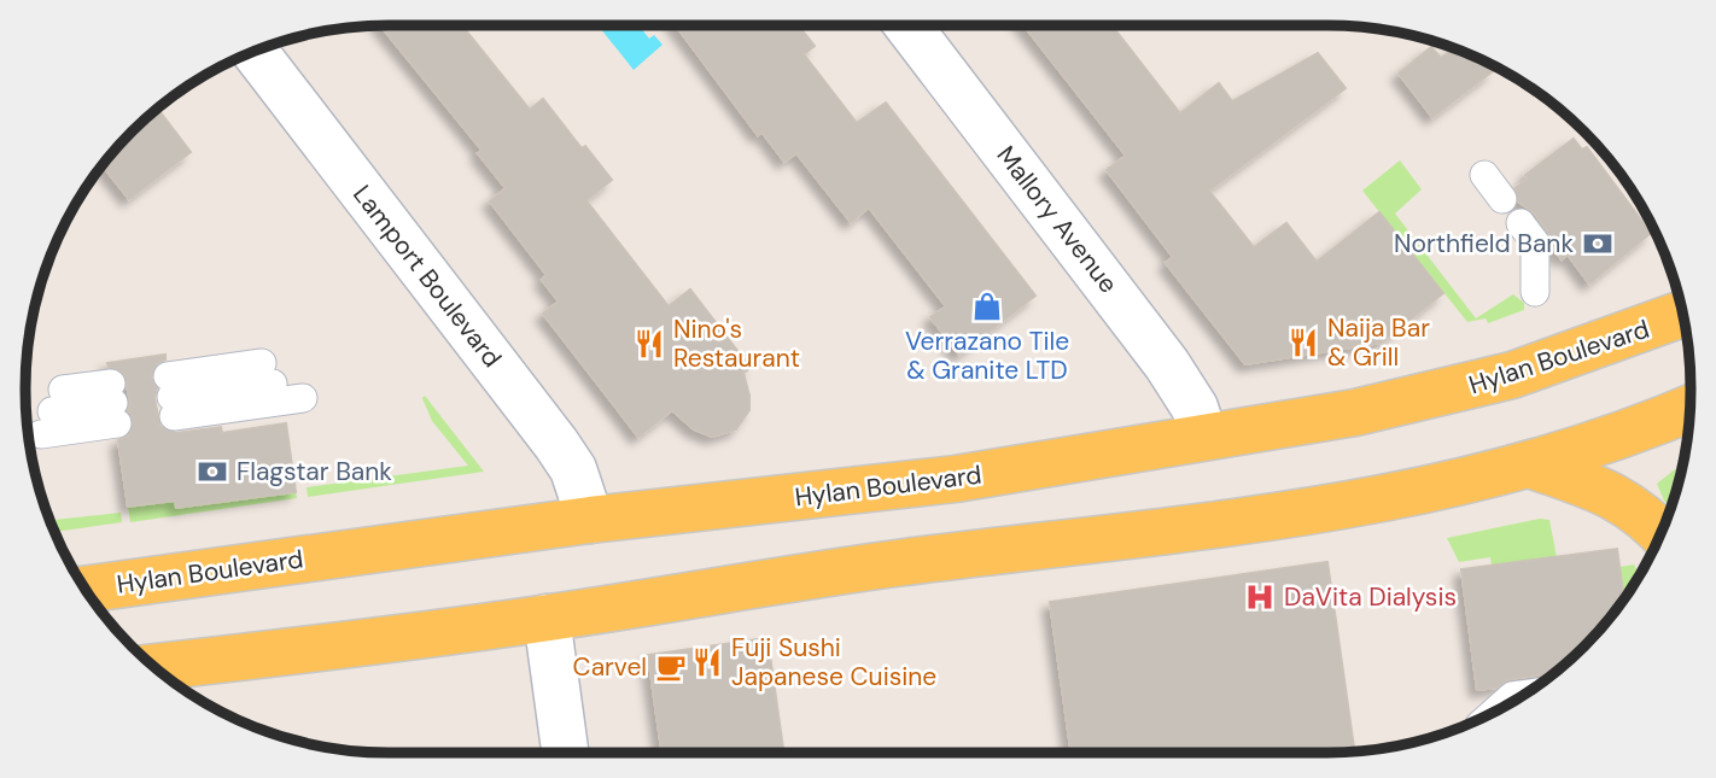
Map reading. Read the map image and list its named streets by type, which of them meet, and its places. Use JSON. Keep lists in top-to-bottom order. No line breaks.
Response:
{"streets":{"main road":["Hylan Boulevard"],"street":["Mallory Avenue","Lamport Boulevard"]},"crossings":[["Mallory Avenue","Hylan Boulevard"],["Lamport Boulevard","Hylan Boulevard"]],"places":{"bank":["Northfield Bank","Flagstar Bank"],"shop":["Verrazano Tile & Granite LTD"],"restaurant":["Naija Bar & Grill","Nino's Restaurant","Fuji Sushi Japanese Cuisine"],"hospital":["DaVita Dialysis"],"cafe":["Carvel"]}}
